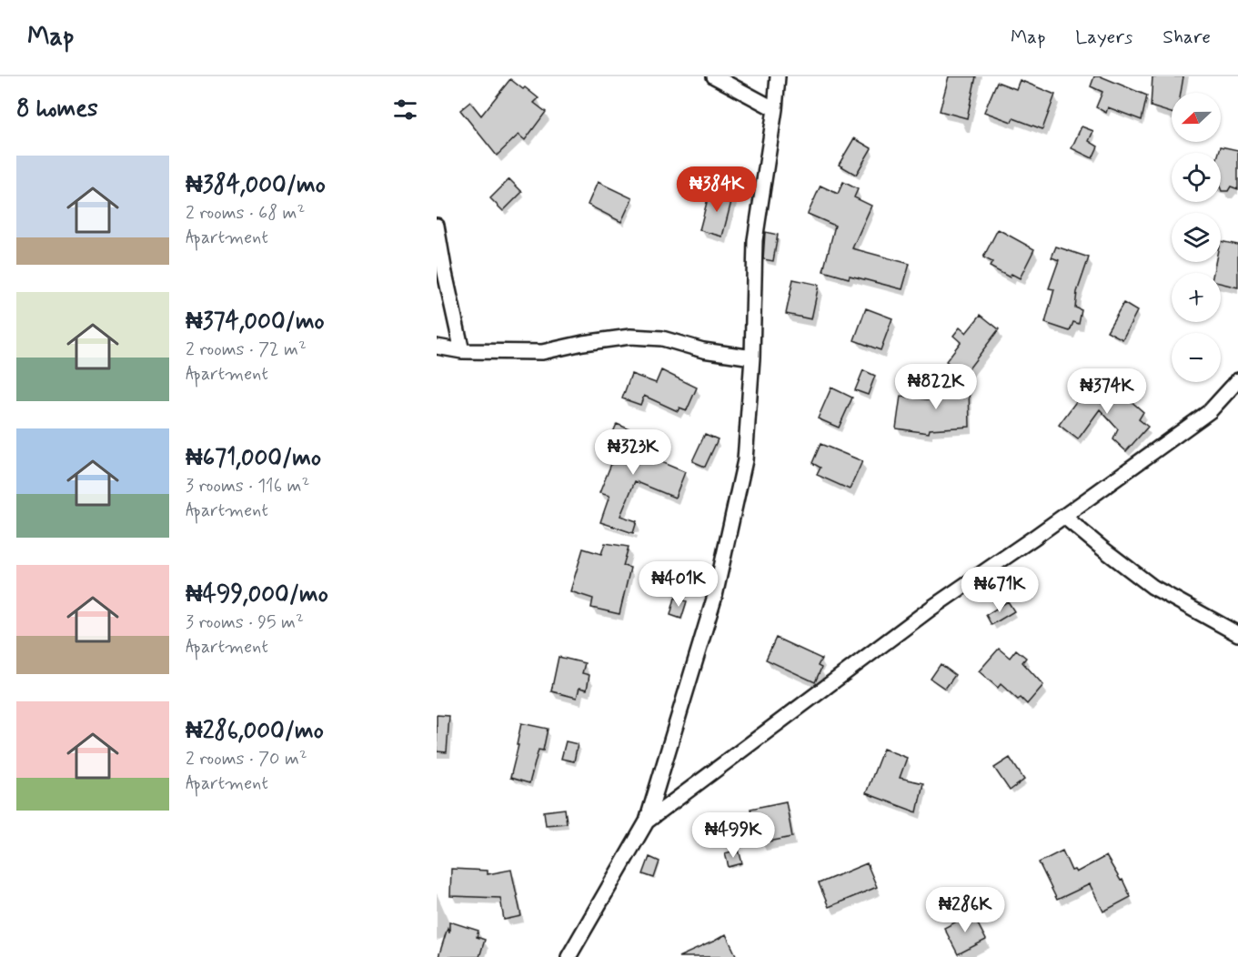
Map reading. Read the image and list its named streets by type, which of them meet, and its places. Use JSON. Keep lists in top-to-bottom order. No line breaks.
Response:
{"north":"left","page":{"header":"Map","nav":["Map","Layers","Share"],"heading":"8 homes","map_buttons":["+","−"],"list":[{"name":"₦384,000/mo","note":"2 rooms · 68 m² · Apartment"},{"name":"₦374,000/mo","note":"2 rooms · 72 m² · Apartment"},{"name":"₦671,000/mo","note":"3 rooms · 116 m² · Apartment"},{"name":"₦499,000/mo","note":"3 rooms · 95 m² · Apartment"},{"name":"₦286,000/mo","note":"2 rooms · 70 m² · Apartment"}],"price":["₦384K","₦822K","₦374K","₦323K","₦401K","₦671K","₦499K","₦286K"]}}
